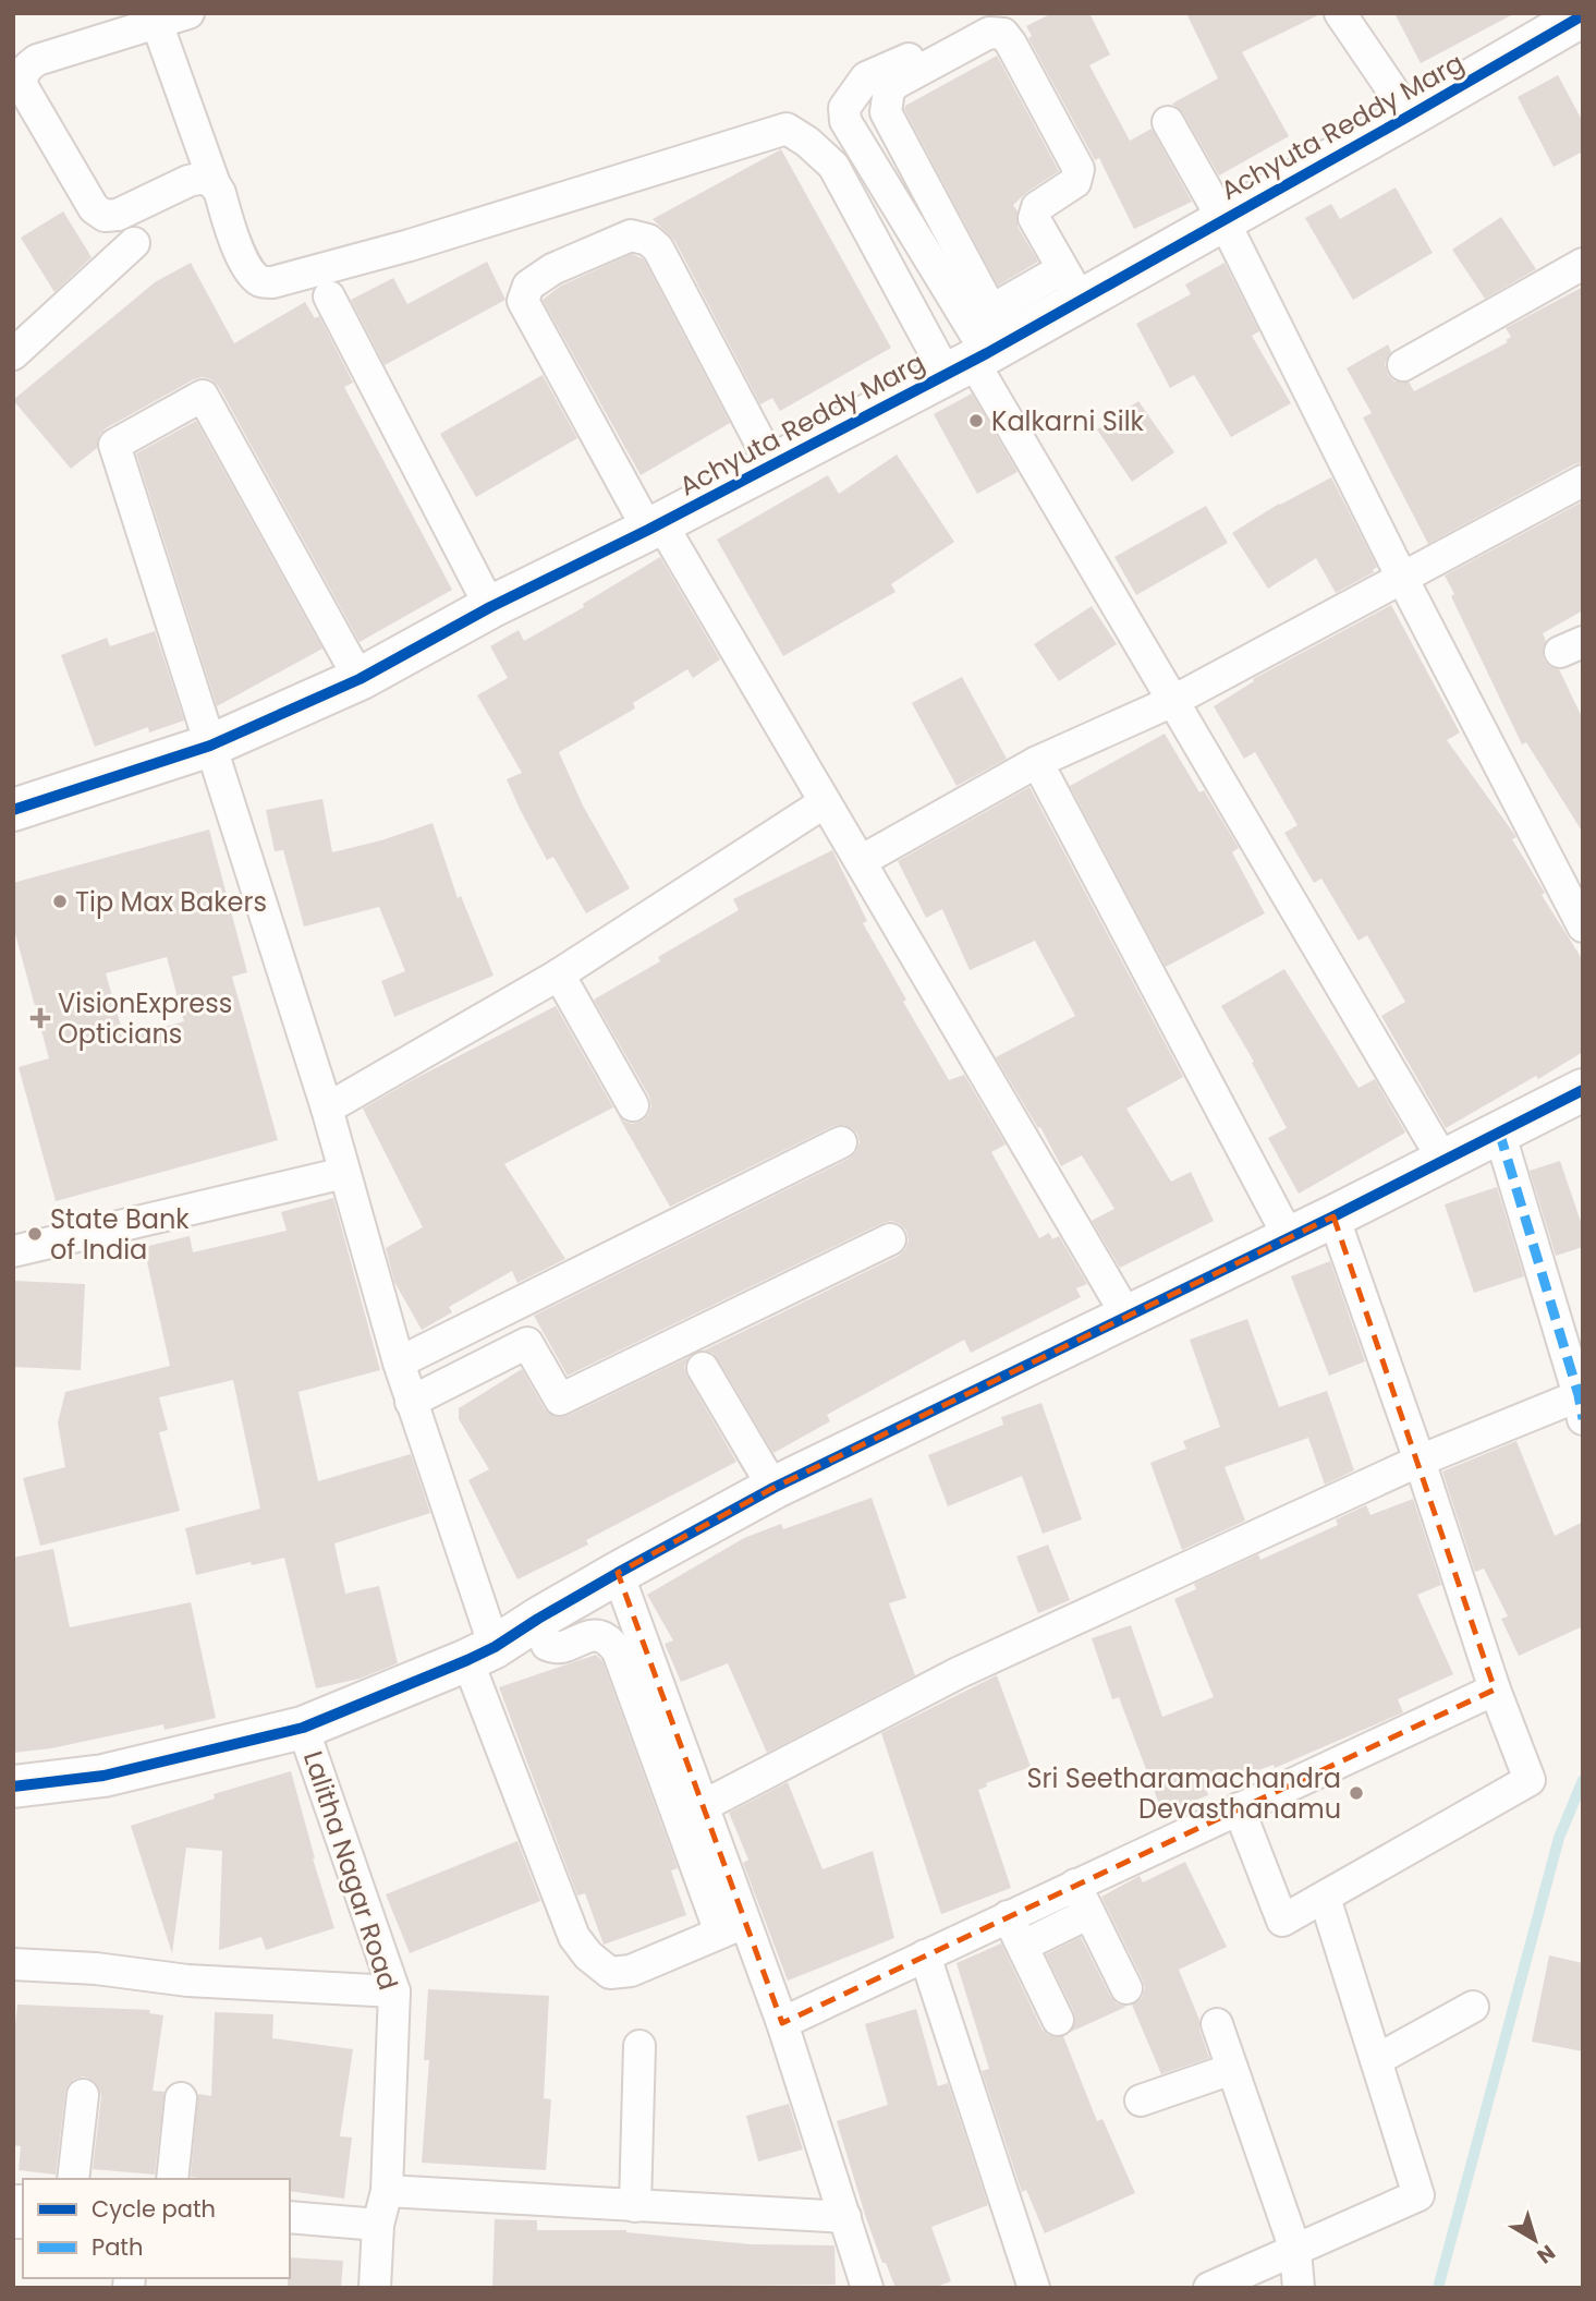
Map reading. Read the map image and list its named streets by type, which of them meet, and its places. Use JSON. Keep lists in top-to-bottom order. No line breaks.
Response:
{"streets":{"street":["Achyuta Reddy Marg","Lalitha Nagar Road"]},"places":{"other":["Kalkarni Silk","Tip Max Bakers","State Bank of India","Sri Seetharamachandra Devasthanamu"],"health":["VisionExpress Opticians"]},"legend":["Cycle path","Path"],"north":"bottom right"}
